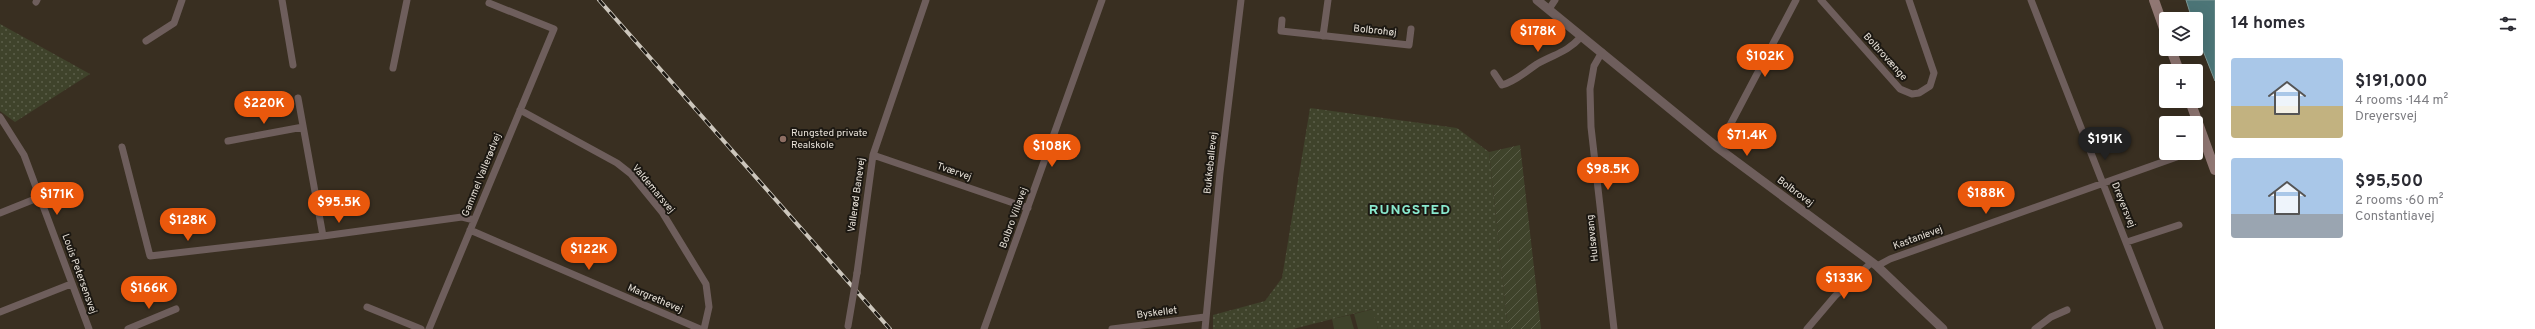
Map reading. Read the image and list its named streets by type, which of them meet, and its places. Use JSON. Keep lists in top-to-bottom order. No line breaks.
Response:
{"streets":{"street":["Bolbrohøj","Bolbrovænge","Bukkeballevej","Tværvej","Gammel Vallerødvej","Valdemarsvej","Bolbrovej","Vallerød Banevej","Dreyersvej","Bolbro Villavej","Hulsøvang","Kastanievej","Louis Petersensvej","Margrethevej","Byskellet"]},"crossings":[["Bukkeballevej","Byskellet"],["Tværvej","Vallerød Banevej"],["Tværvej","Bolbro Villavej"],["Gammel Vallerødvej","Valdemarsvej"],["Gammel Vallerødvej","Margrethevej"],["Bolbrovej","Hulsøvang"],["Bolbrovej","Kastanievej"],["Dreyersvej","Kastanievej"]],"districts":["RUNGSTED"],"places":["Rungsted private Realskole"],"page":{"heading":"14 homes","map_buttons":["+","−"],"price":["$178K","$102K","$220K","$71.4K","$191K","$108K","$98.5K","$188K","$171K","$95.5K","$128K","$122K","$133K","$166K"],"list":[{"name":"$191,000","note":"4 rooms · 144 m² · Dreyersvej"},{"name":"$95,500","note":"2 rooms · 60 m² · Constantiavej"}]}}
